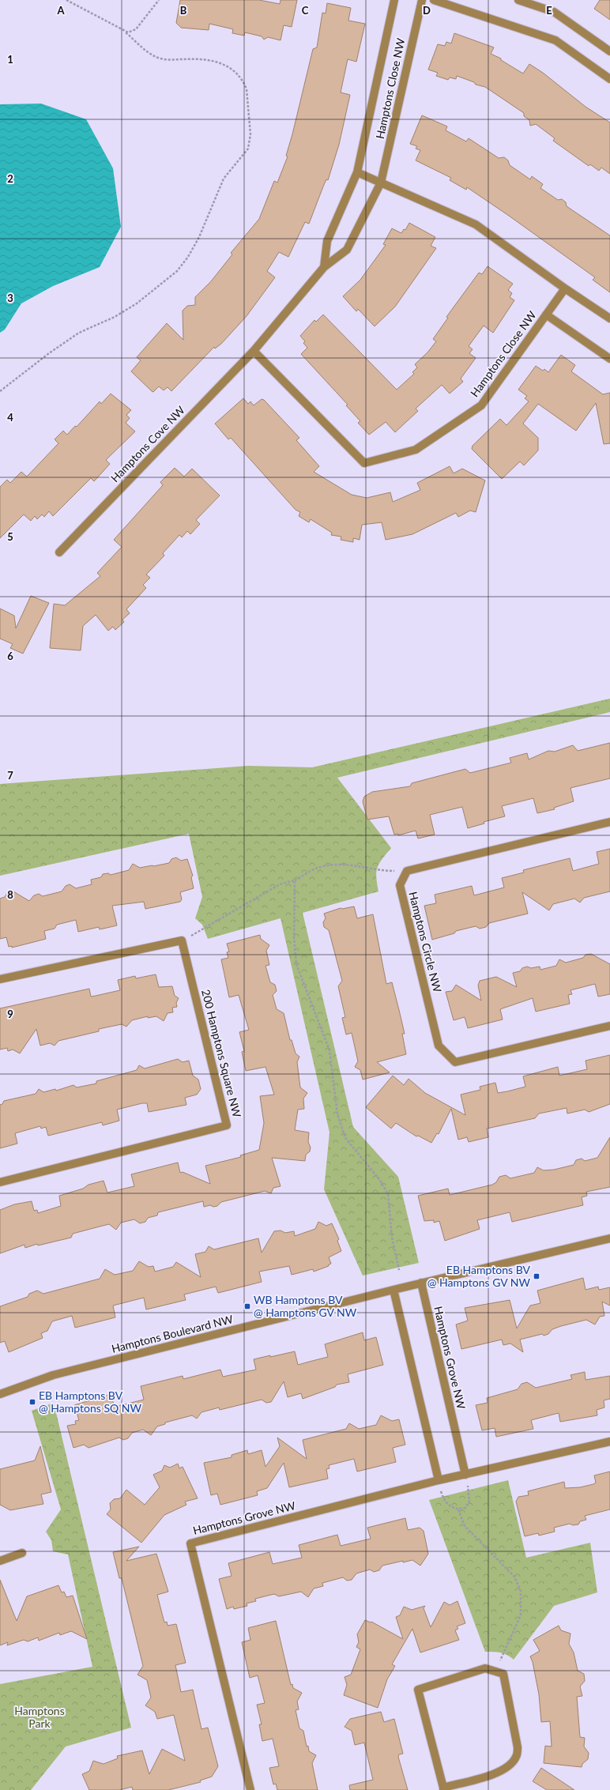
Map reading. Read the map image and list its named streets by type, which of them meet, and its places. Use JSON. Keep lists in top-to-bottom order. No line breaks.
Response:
{"streets":{"street":["Hamptons Close NW","Hamptons Cove NW","Hamptons Circle NW","200 Hamptons Square NW","Hamptons Boulevard NW","Hamptons Grove NW"]},"crossings":[["Hamptons Close NW","Hamptons Cove NW"],["Hamptons Boulevard NW","Hamptons Grove NW"]],"parks":["Hamptons Park"],"places":{"transit":["EB Hamptons BV @ Hamptons GV NW","WB Hamptons BV @ Hamptons GV NW","EB Hamptons BV @ Hamptons SQ NW"]},"grid":{"columns":["A","B","C","D","E"],"rows":["1","2","3","4","5","6","7","8","9"]}}
